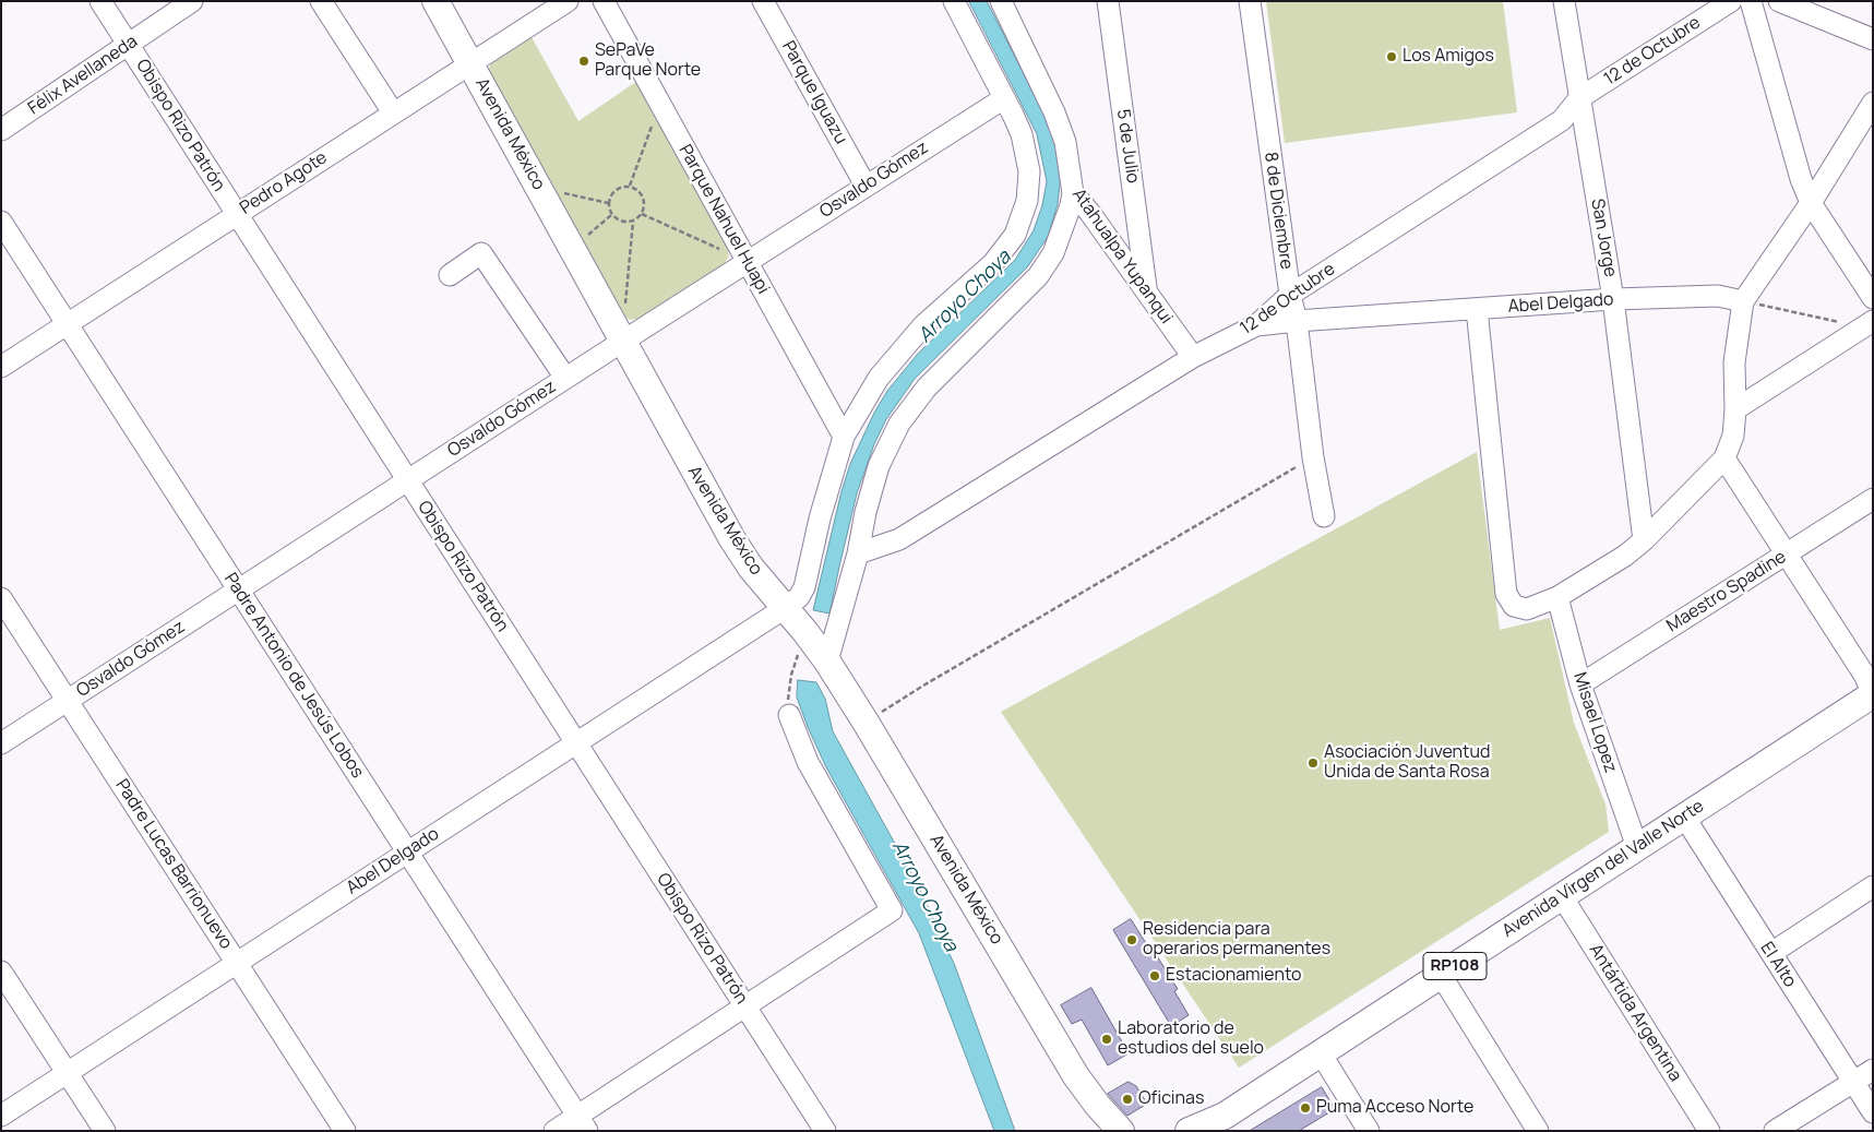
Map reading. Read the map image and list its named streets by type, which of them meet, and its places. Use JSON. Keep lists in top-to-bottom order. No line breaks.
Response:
{"streets":{"main road":["Avenida México","Avenida Virgen del Valle Norte","RP108"],"street":["12 de Octubre","Félix Avellaneda","Parque Iguazu","Obispo Rizo Patrón","5 de Julio","Osvaldo Gómez","Pedro Agote","8 de Diciembre","Parque Nahuel Huapi","San Jorge","Atahualpa Yupanqui","Abel Delgado","Maestro Spadine","Padre Antonio de Jesús Lobos","Misael Lopez","Padre Lucas Barrionuevo","El Alto","Antártida Argentina"]},"crossings":[["12 de Octubre","8 de Diciembre"],["12 de Octubre","San Jorge"],["12 de Octubre","Atahualpa Yupanqui"],["12 de Octubre","Abel Delgado"],["Félix Avellaneda","Obispo Rizo Patrón"],["Parque Iguazu","Osvaldo Gómez"],["Obispo Rizo Patrón","Osvaldo Gómez"],["Obispo Rizo Patrón","Pedro Agote"],["Obispo Rizo Patrón","Abel Delgado"],["Avenida México","Osvaldo Gómez"],["Avenida México","Pedro Agote"],["Avenida México","Abel Delgado"],["5 de Julio","Atahualpa Yupanqui"],["Osvaldo Gómez","Parque Nahuel Huapi"],["Osvaldo Gómez","Abel Delgado"],["Osvaldo Gómez","Padre Antonio de Jesús Lobos"],["Osvaldo Gómez","Padre Lucas Barrionuevo"],["Pedro Agote","Padre Antonio de Jesús Lobos"],["8 de Diciembre","Abel Delgado"],["Parque Nahuel Huapi","Abel Delgado"],["San Jorge","Abel Delgado"],["Abel Delgado","Padre Antonio de Jesús Lobos"],["Abel Delgado","Padre Lucas Barrionuevo"],["Maestro Spadine","Misael Lopez"],["Misael Lopez","Avenida Virgen del Valle Norte"],["Avenida Virgen del Valle Norte","El Alto"],["Avenida Virgen del Valle Norte","Antártida Argentina"]],"water":["Arroyo Choya"],"places":["Los Amigos","SePaVe Parque Norte","Asociación Juventud Unida de Santa Rosa","Residencia para operarios permanentes","Estacionamiento","Laboratorio de estudios del suelo","Oficinas","Puma Acceso Norte"]}
